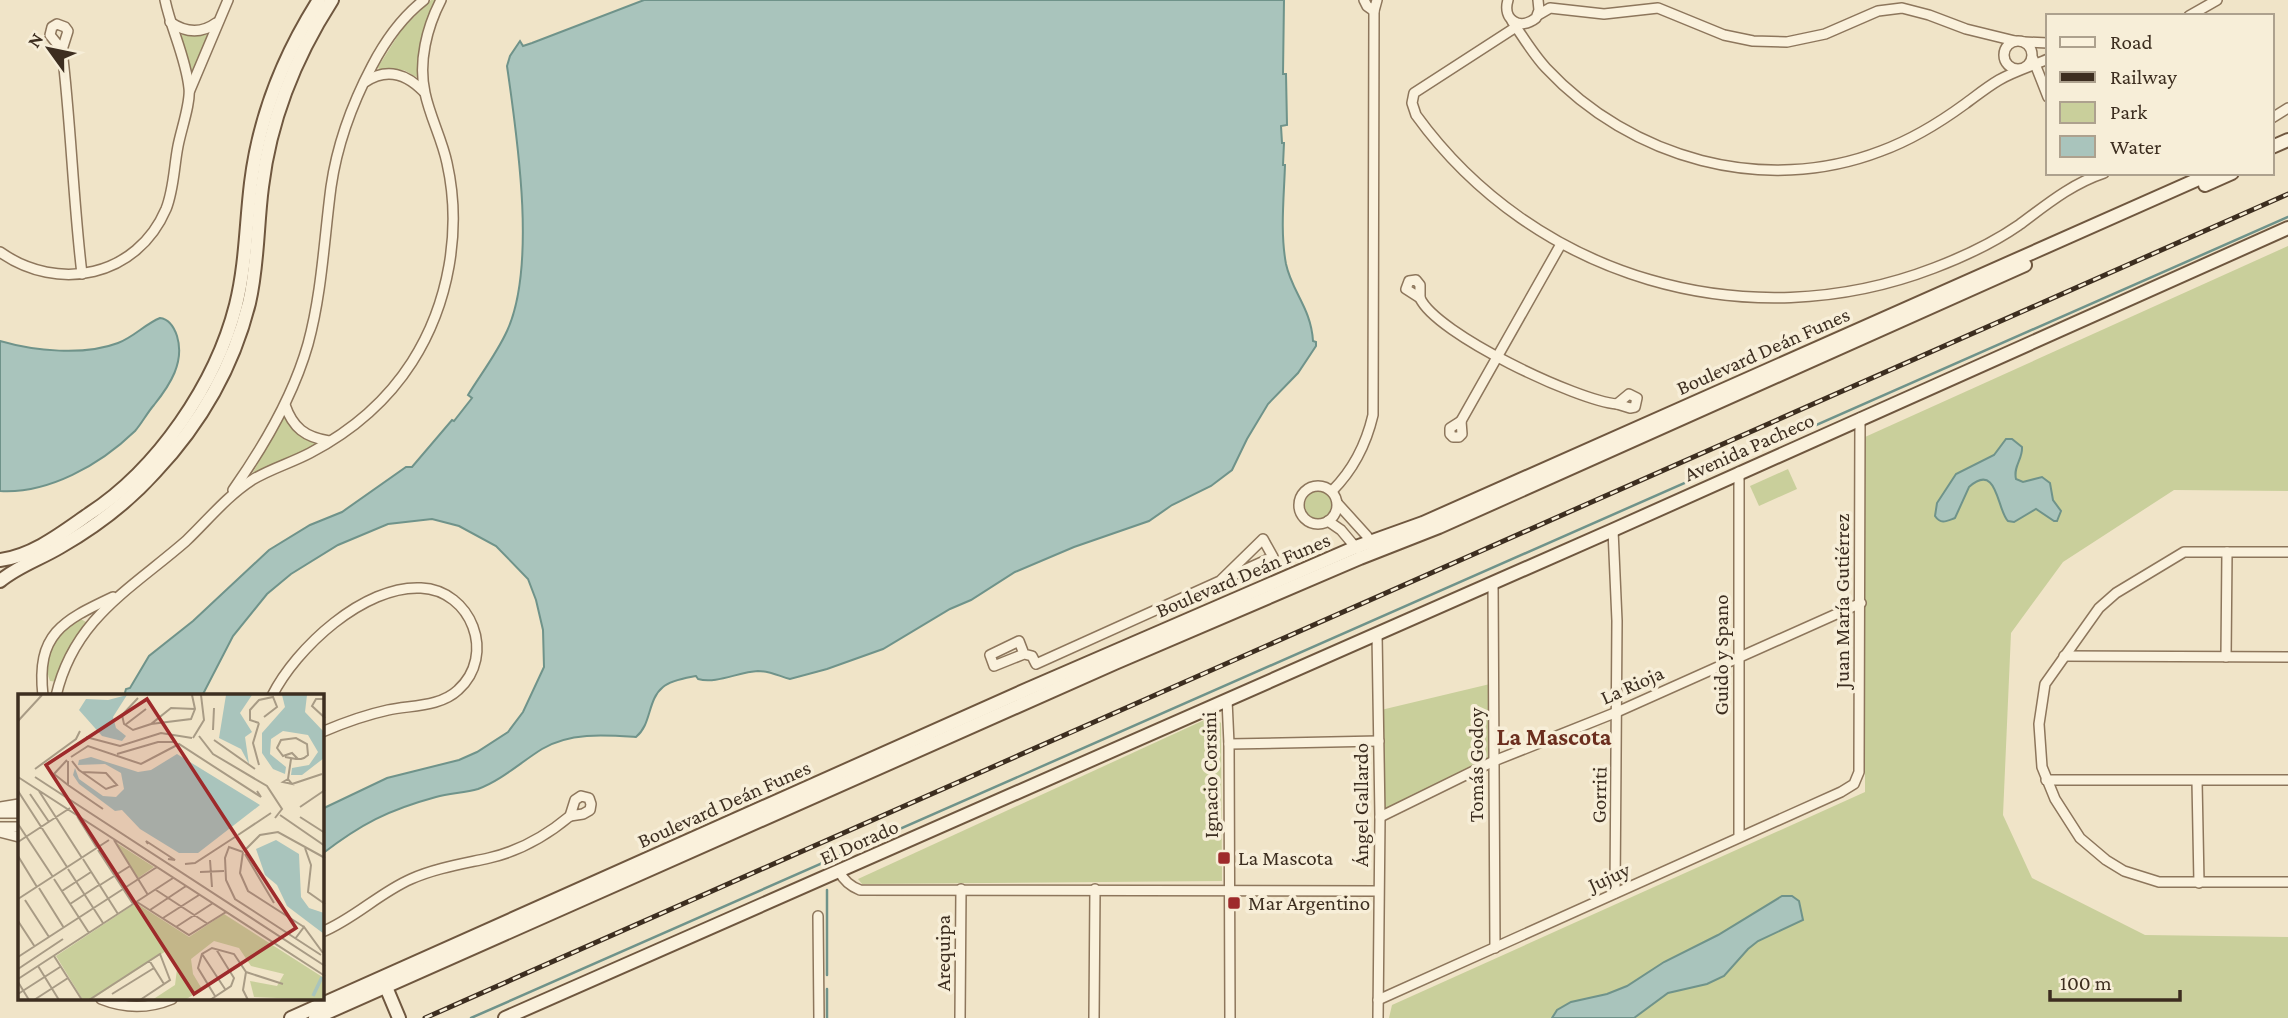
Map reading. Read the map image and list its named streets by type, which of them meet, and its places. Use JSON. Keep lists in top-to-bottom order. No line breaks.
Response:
{"streets":{"main road":["Boulevard Deán Funes","Avenida Pacheco","El Dorado"],"street":["Juan María Gutiérrez","Guido y Spano","La Rioja","Tomás Godoy","Ignacio Corsini","Gorriti","Ángel Gallardo","Jujuy","Arequipa"]},"crossings":[["Avenida Pacheco","Juan María Gutiérrez"],["Avenida Pacheco","Guido y Spano"],["Avenida Pacheco","Tomás Godoy"],["Avenida Pacheco","Ignacio Corsini"],["Avenida Pacheco","Gorriti"],["Avenida Pacheco","Ángel Gallardo"],["Avenida Pacheco","El Dorado"],["Juan María Gutiérrez","La Rioja"],["Juan María Gutiérrez","Jujuy"],["Guido y Spano","La Rioja"],["Guido y Spano","Jujuy"],["La Rioja","Tomás Godoy"],["La Rioja","Gorriti"],["La Rioja","Ángel Gallardo"],["Tomás Godoy","Jujuy"],["Ignacio Corsini","El Dorado"],["Gorriti","Jujuy"],["Ángel Gallardo","Jujuy"]],"districts":["La Mascota"],"places":{"transit":["La Mascota","Mar Argentino"]},"legend":["Road","Railway","Park","Water"],"scale_bar":"100 m","north":"top left"}
